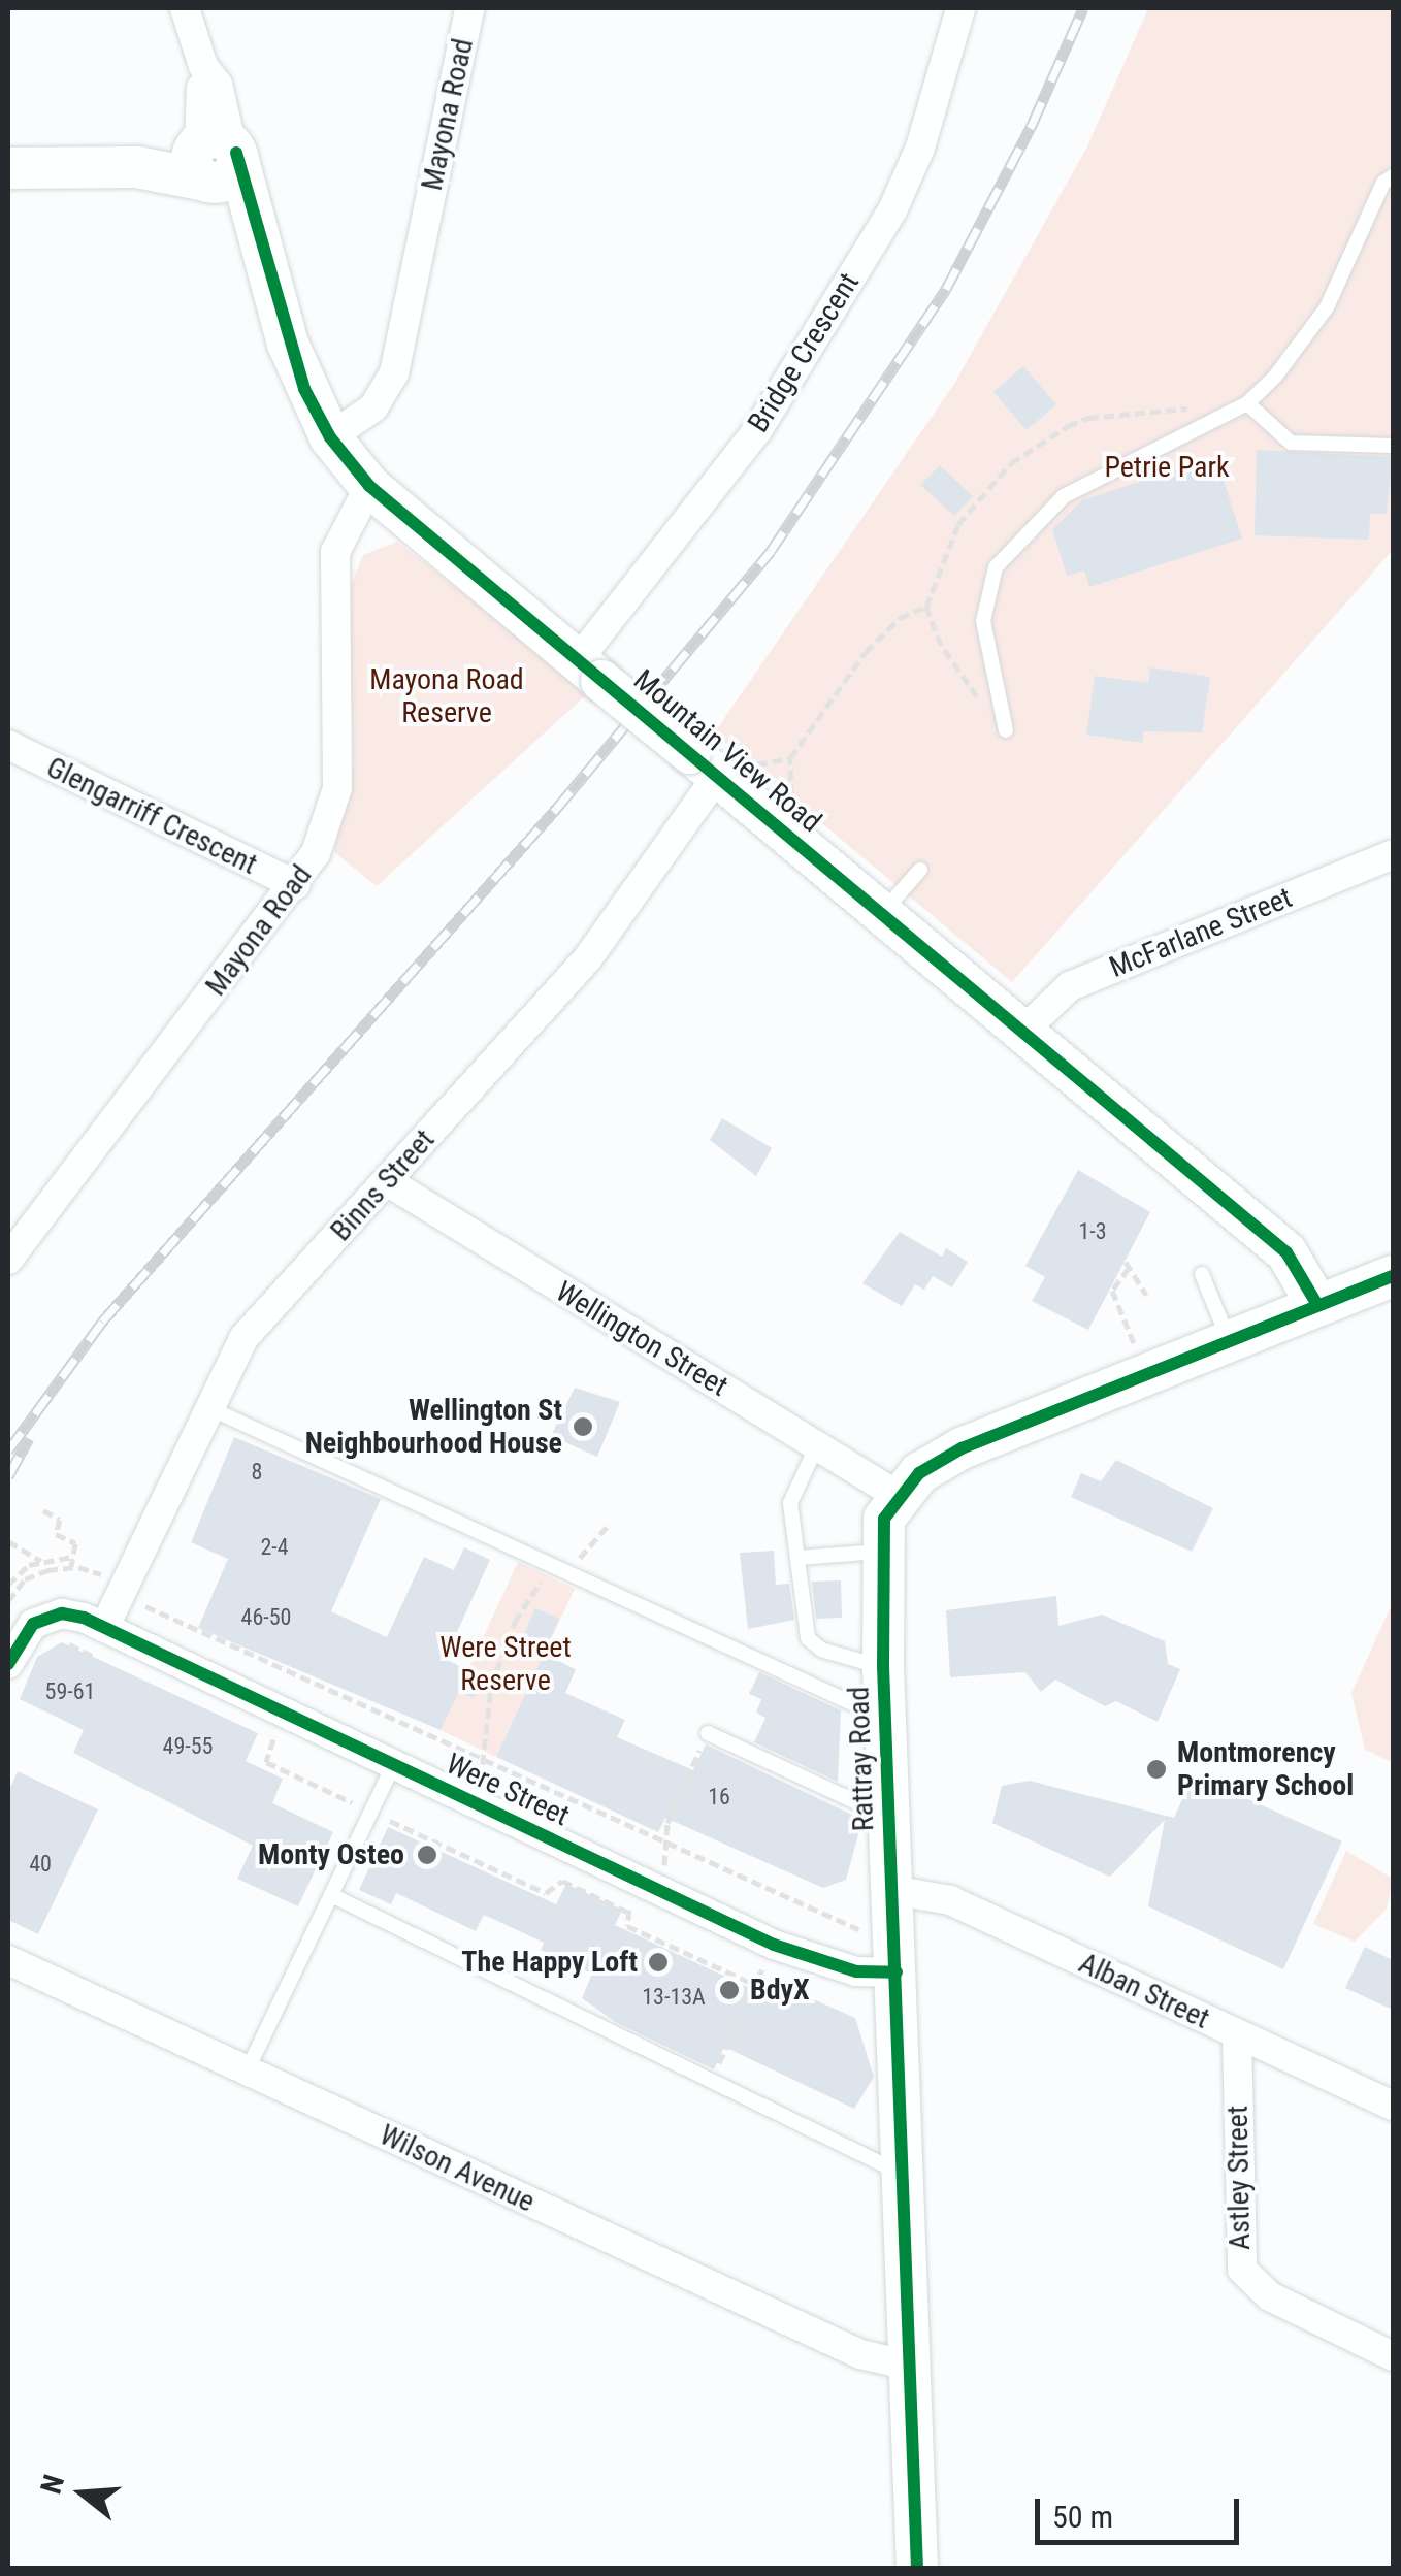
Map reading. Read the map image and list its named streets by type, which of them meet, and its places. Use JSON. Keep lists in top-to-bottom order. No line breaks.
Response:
{"streets":{"street":["Mayona Road","Bridge Crescent","Mountain View Road","Glengarriff Crescent","McFarlane Street","Binns Street","Wellington Street","Rattray Road","Were Street","Alban Street","Wilson Avenue","Astley Street"]},"crossings":[["Mayona Road","Mountain View Road"],["Mayona Road","Glengarriff Crescent"],["Bridge Crescent","Mountain View Road"],["Mountain View Road","McFarlane Street"],["Mountain View Road","Binns Street"],["Binns Street","Wellington Street"],["Binns Street","Were Street"],["Wellington Street","Rattray Road"],["Rattray Road","Were Street"],["Rattray Road","Alban Street"],["Rattray Road","Wilson Avenue"],["Alban Street","Astley Street"]],"parks":["Petrie Park","Mayona Road Reserve","Were Street Reserve"],"places":["Wellington St Neighbourhood House","Montmorency Primary School","Monty Osteo","The Happy Loft","BdyX"],"house_numbers":["1-3","8","2-4","46-50","59-61","49-55","16","40","13-13A"],"scale_bar":"50 m","north":"left"}
